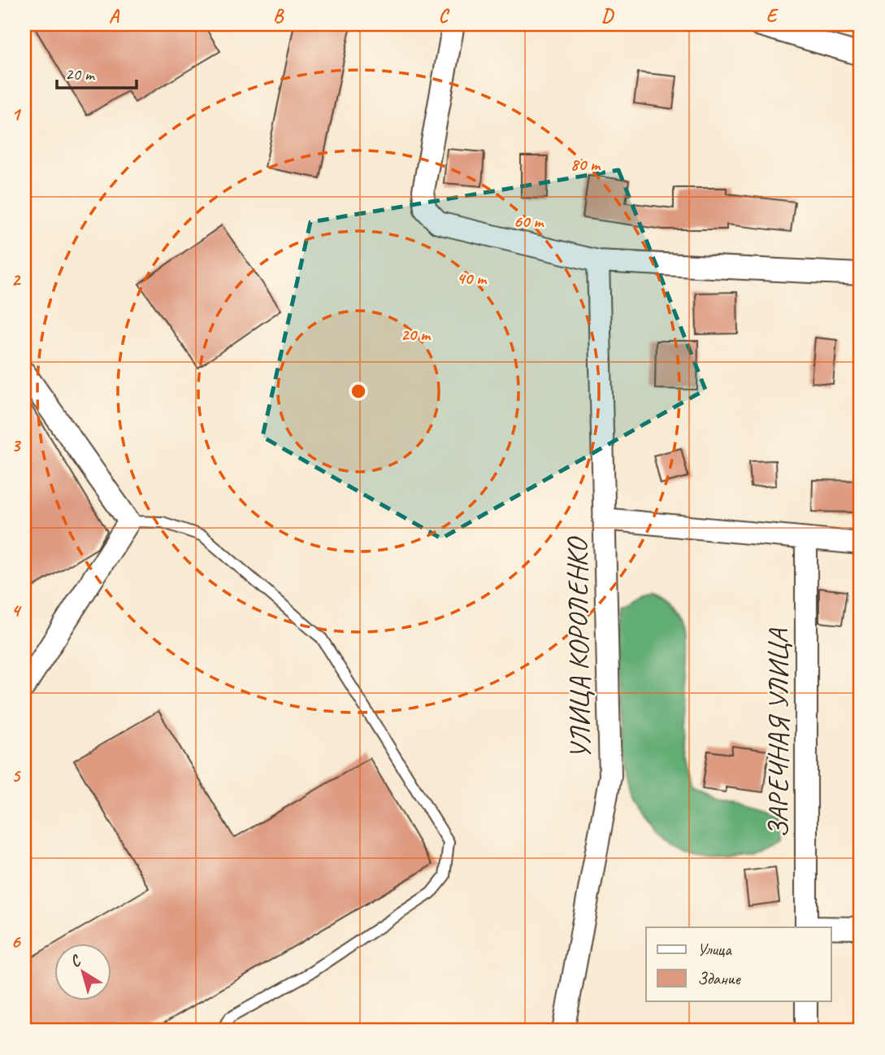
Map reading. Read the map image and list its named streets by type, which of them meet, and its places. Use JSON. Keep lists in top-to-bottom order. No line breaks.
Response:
{"streets":{"street":["УЛИЦА КОРОЛЕНКО","ЗАРЕЧНАЯ УЛИЦА"]},"legend":["Улица","Здание"],"scale_bar":"20 m","north":"top left","grid":{"columns":["A","B","C","D","E"],"rows":["1","2","3","4","5","6"]},"rings":["80 m","60 m","40 m","20 m"]}
